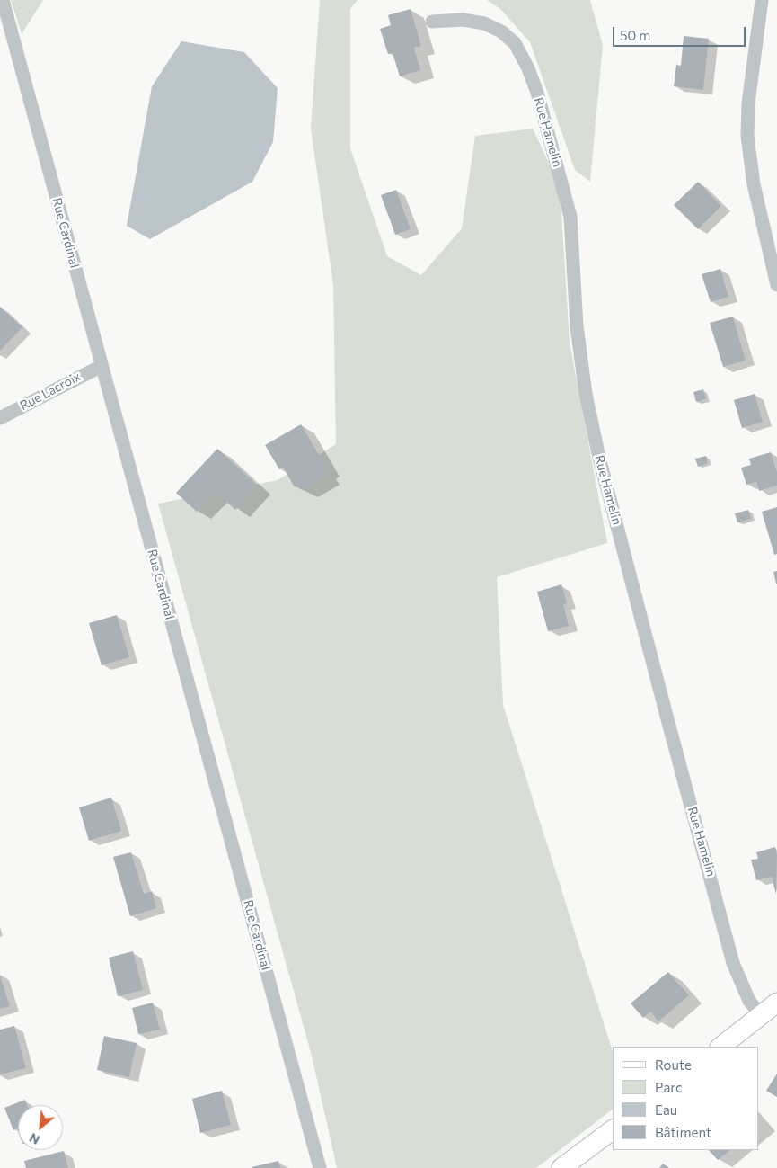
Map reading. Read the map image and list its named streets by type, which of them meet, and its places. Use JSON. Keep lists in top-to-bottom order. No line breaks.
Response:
{"streets":{"street":["Rue Hamelin","Rue Cardinal","Rue Lacroix"]},"crossings":[["Rue Cardinal","Rue Lacroix"]],"legend":["Route","Parc","Eau","Bâtiment"],"scale_bar":"50 m","north":"bottom left"}
